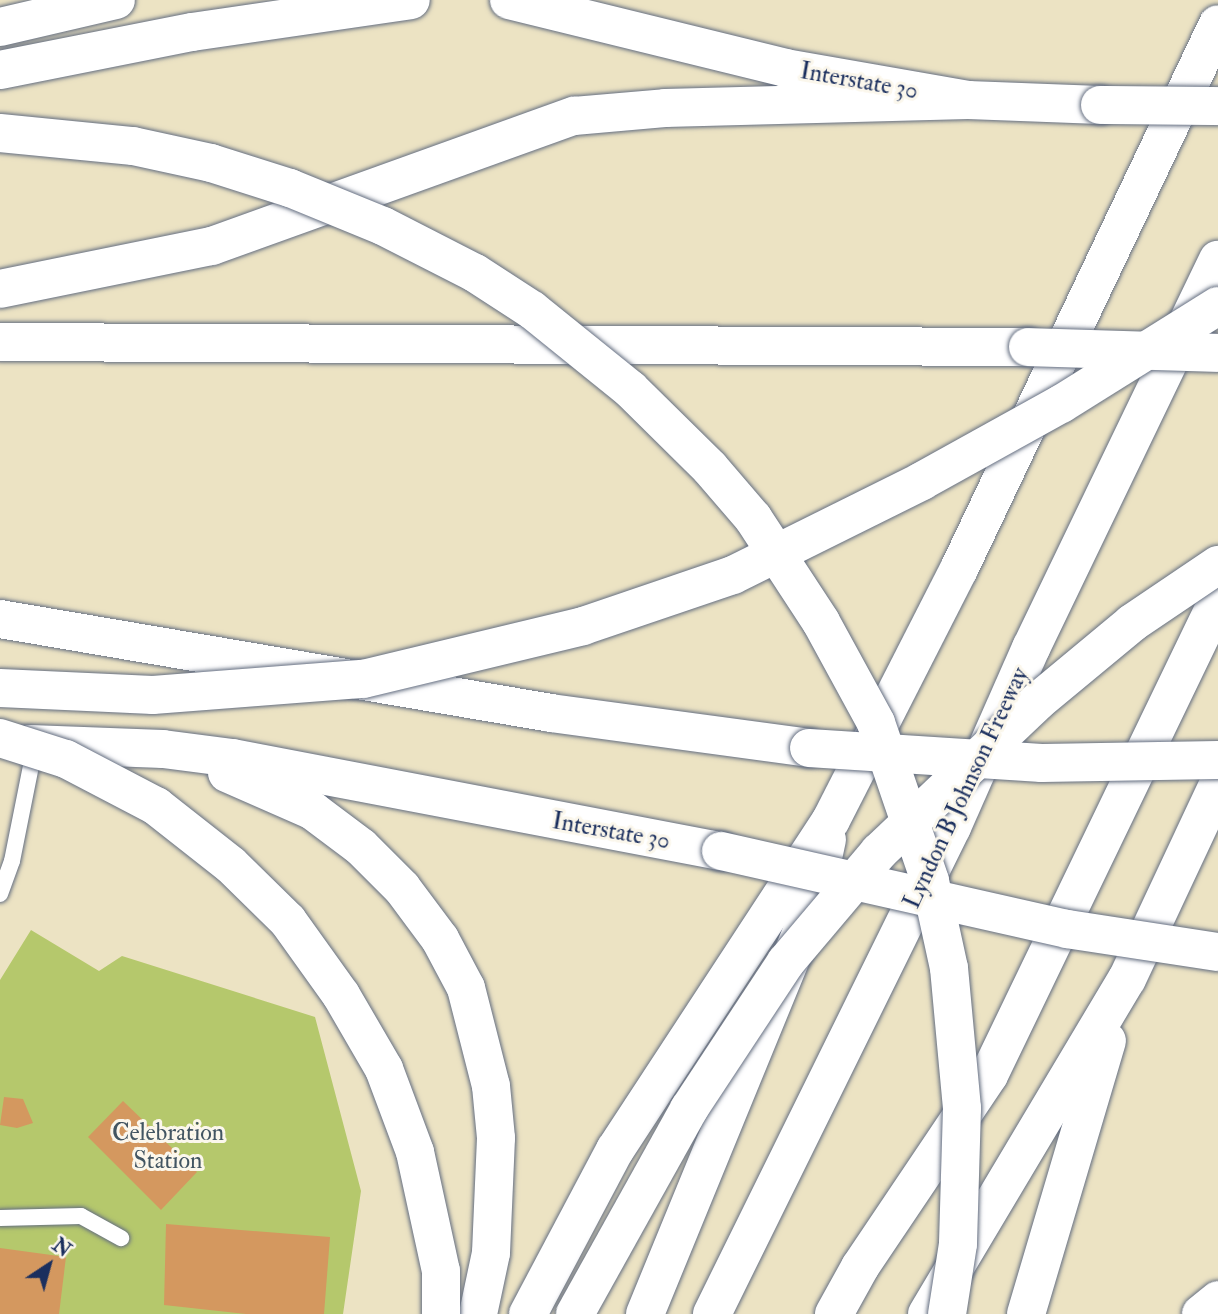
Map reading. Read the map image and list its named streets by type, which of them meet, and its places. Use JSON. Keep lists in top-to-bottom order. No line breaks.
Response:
{"streets":{"main road":["Interstate 30","Lyndon B Johnson Freeway"]},"parks":["Celebration Station"],"north":"top right"}
